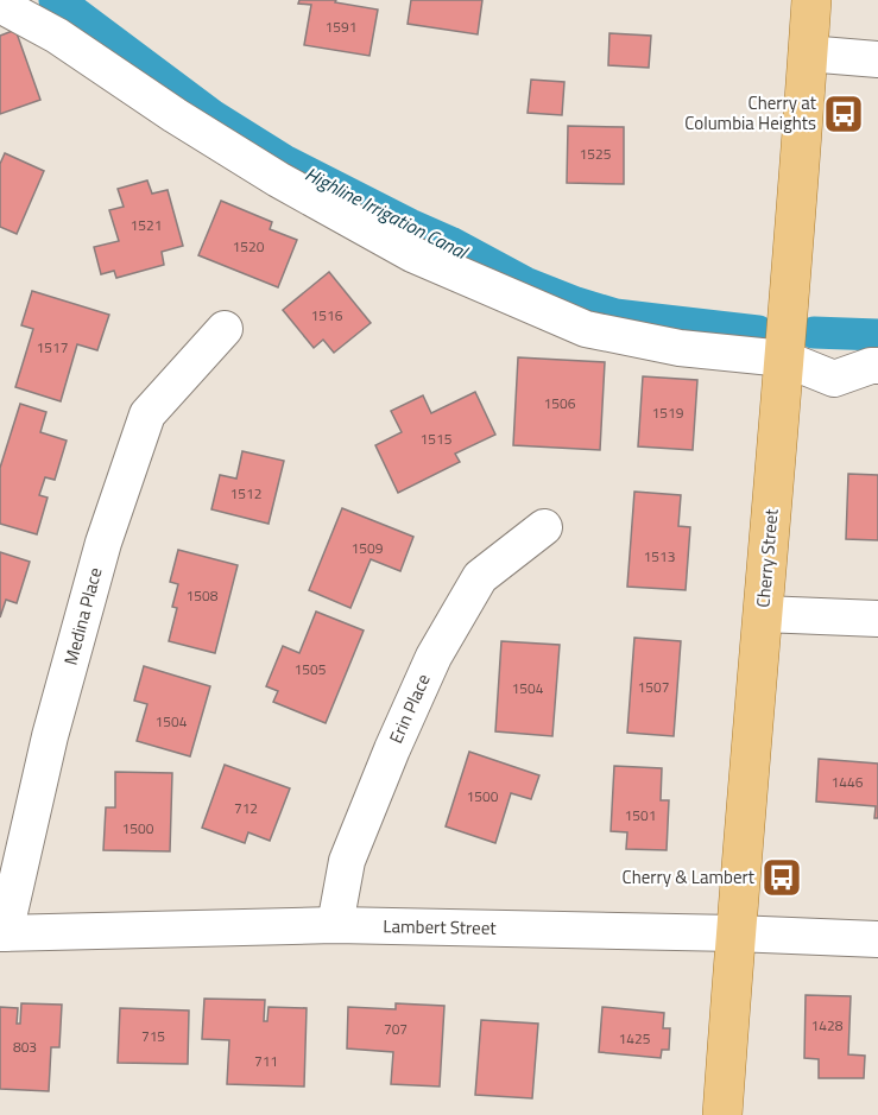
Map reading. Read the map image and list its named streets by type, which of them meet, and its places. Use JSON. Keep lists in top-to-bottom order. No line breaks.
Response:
{"streets":{"main road":["Cherry Street"],"street":["Medina Place","Erin Place","Lambert Street"]},"crossings":[["Cherry Street","Lambert Street"],["Medina Place","Lambert Street"],["Erin Place","Lambert Street"]],"water":["Highline Irrigation Canal"],"places":{"bus stop":["Cherry at Columbia Heights","Cherry & Lambert"]},"house_numbers":["1591","1525","1521","1520","1516","1517","1506","1519","1515","1512","1509","1513","1508","1505","1507","1504","1504","1446","1500","712","1501","1500","1428","707","715","1425","803","711"]}
